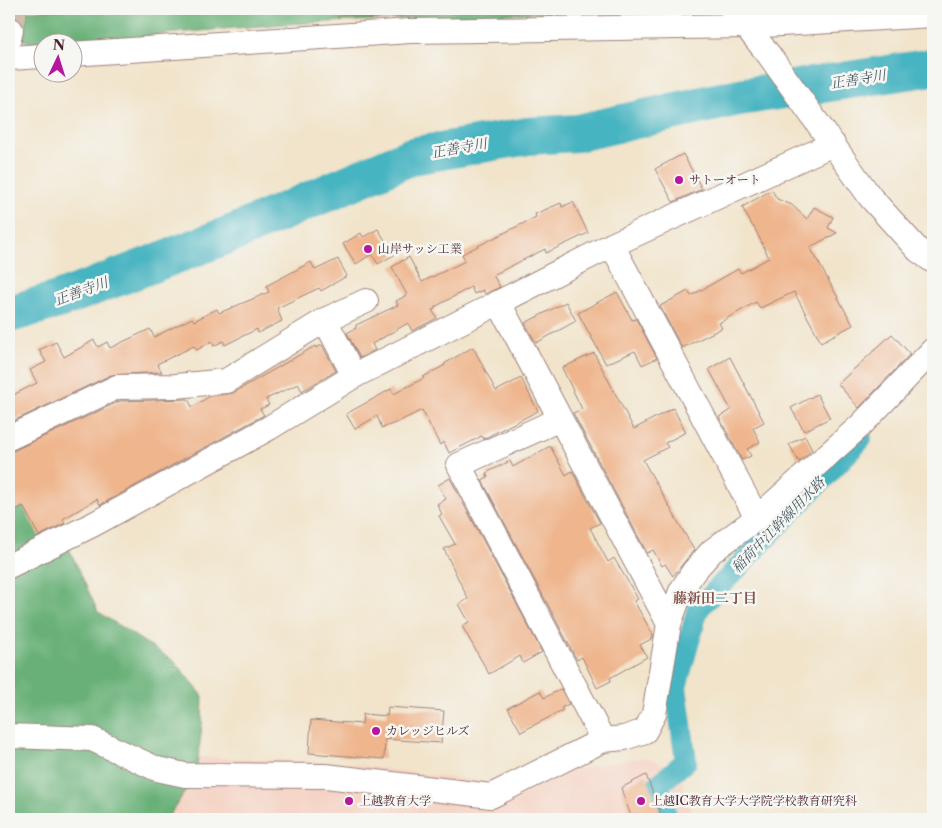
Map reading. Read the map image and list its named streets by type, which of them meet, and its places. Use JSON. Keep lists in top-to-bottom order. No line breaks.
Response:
{"districts":["藤新田二丁目"],"water":["正善寺川","稲荷中江幹線用水路"],"places":["サトーオート","山岸サッシ工業","カレッジヒルズ","上越教育大学","上越IC教育大学大学院学校教育研究科"],"north":"top"}
